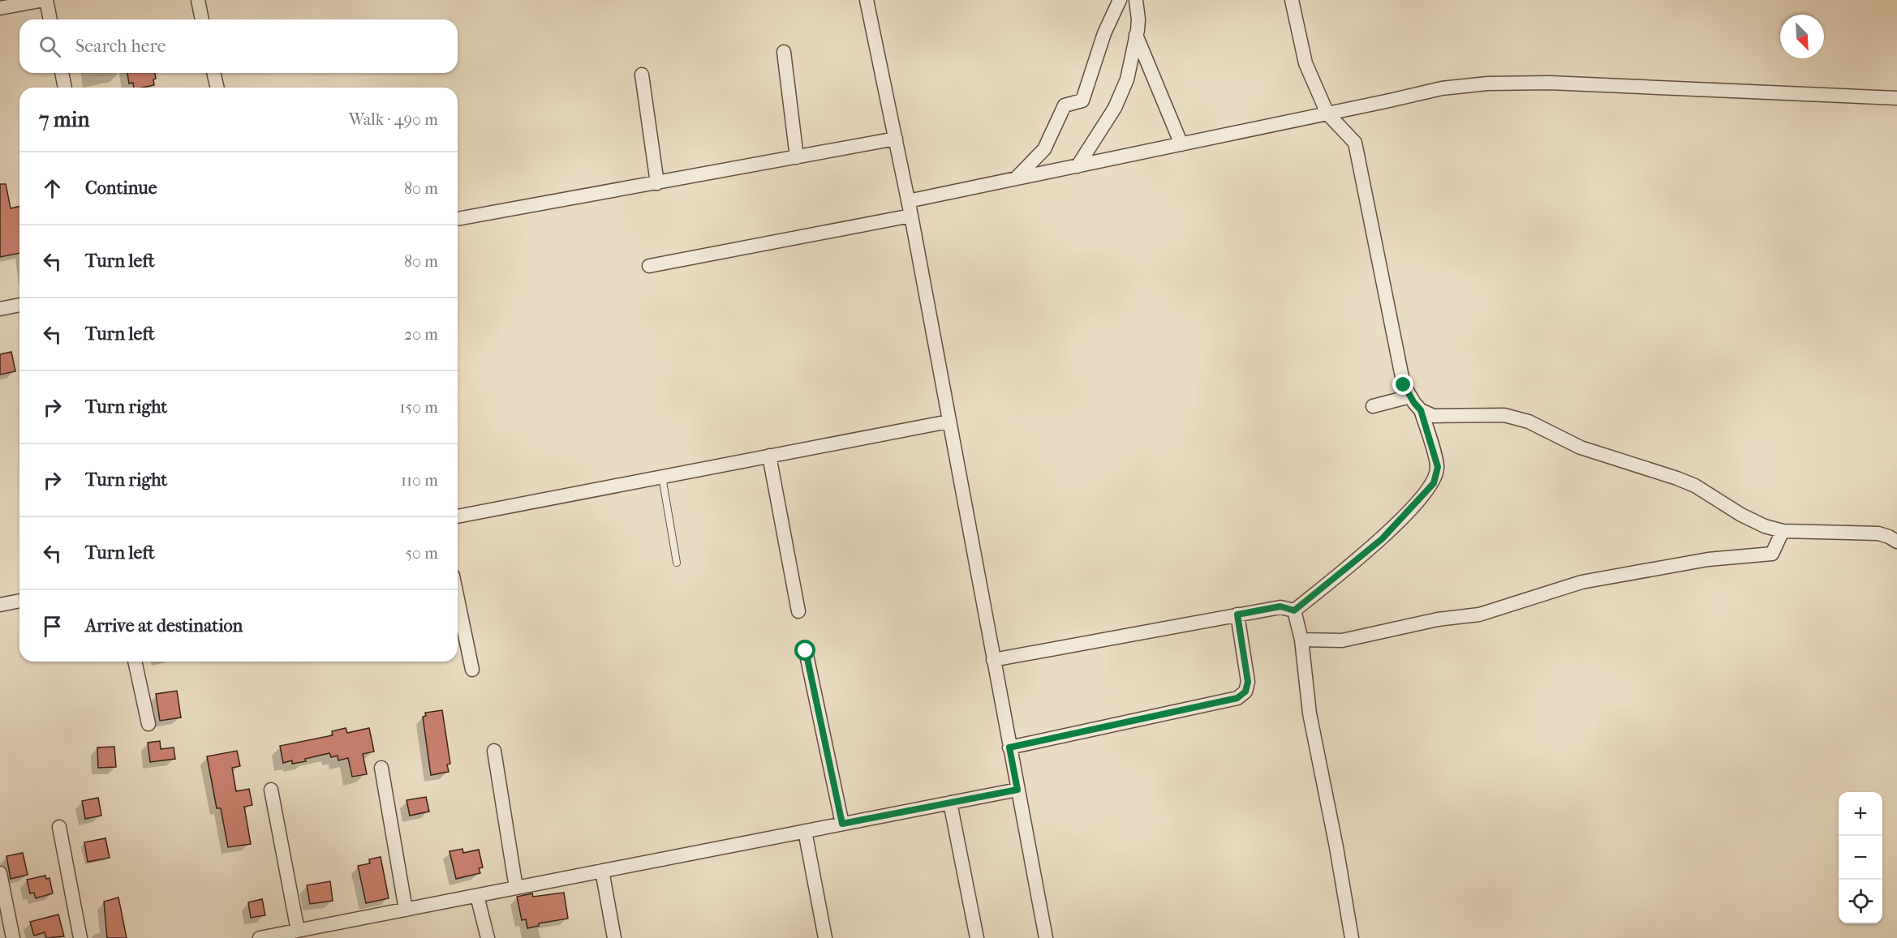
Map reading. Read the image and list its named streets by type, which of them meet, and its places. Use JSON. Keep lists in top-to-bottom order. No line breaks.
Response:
{"north":"bottom right","page":{"search":"Search here","heading":["7 min","Walk · 490 m"],"list":[["Continue","80 m"],["Turn left","80 m"],["Turn left","20 m"],["Turn right","150 m"],["Turn right","110 m"],["Turn left","50 m"],"Arrive at destination"],"map_buttons":["+","−"]}}
